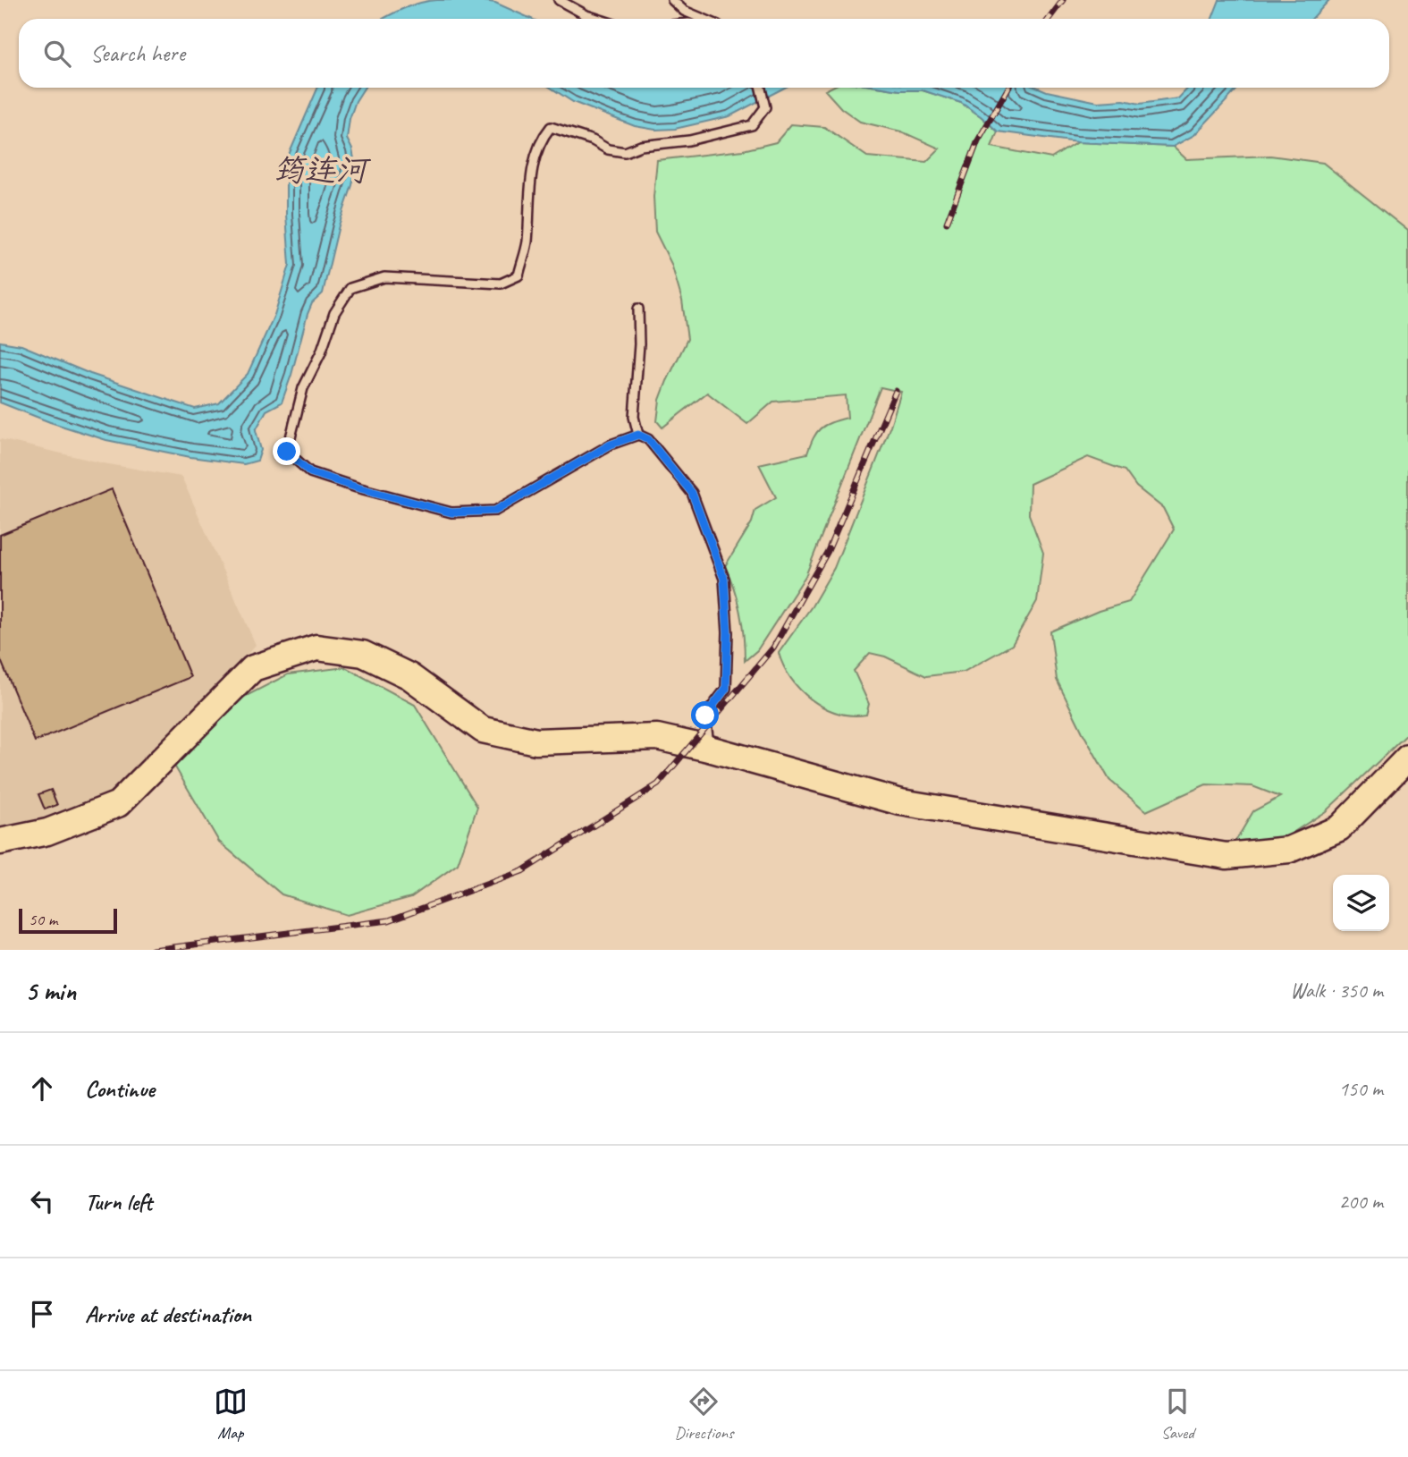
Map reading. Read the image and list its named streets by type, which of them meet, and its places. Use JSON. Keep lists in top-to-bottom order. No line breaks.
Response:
{"water":["筠连河"],"scale_bar":"50 m","page":{"search":"Search here","scale":"50 m","heading":["5 min","Walk · 350 m"],"list":[["Continue","150 m"],["Turn left","200 m"],"Arrive at destination"],"nav":["Map","Directions","Saved"]}}
